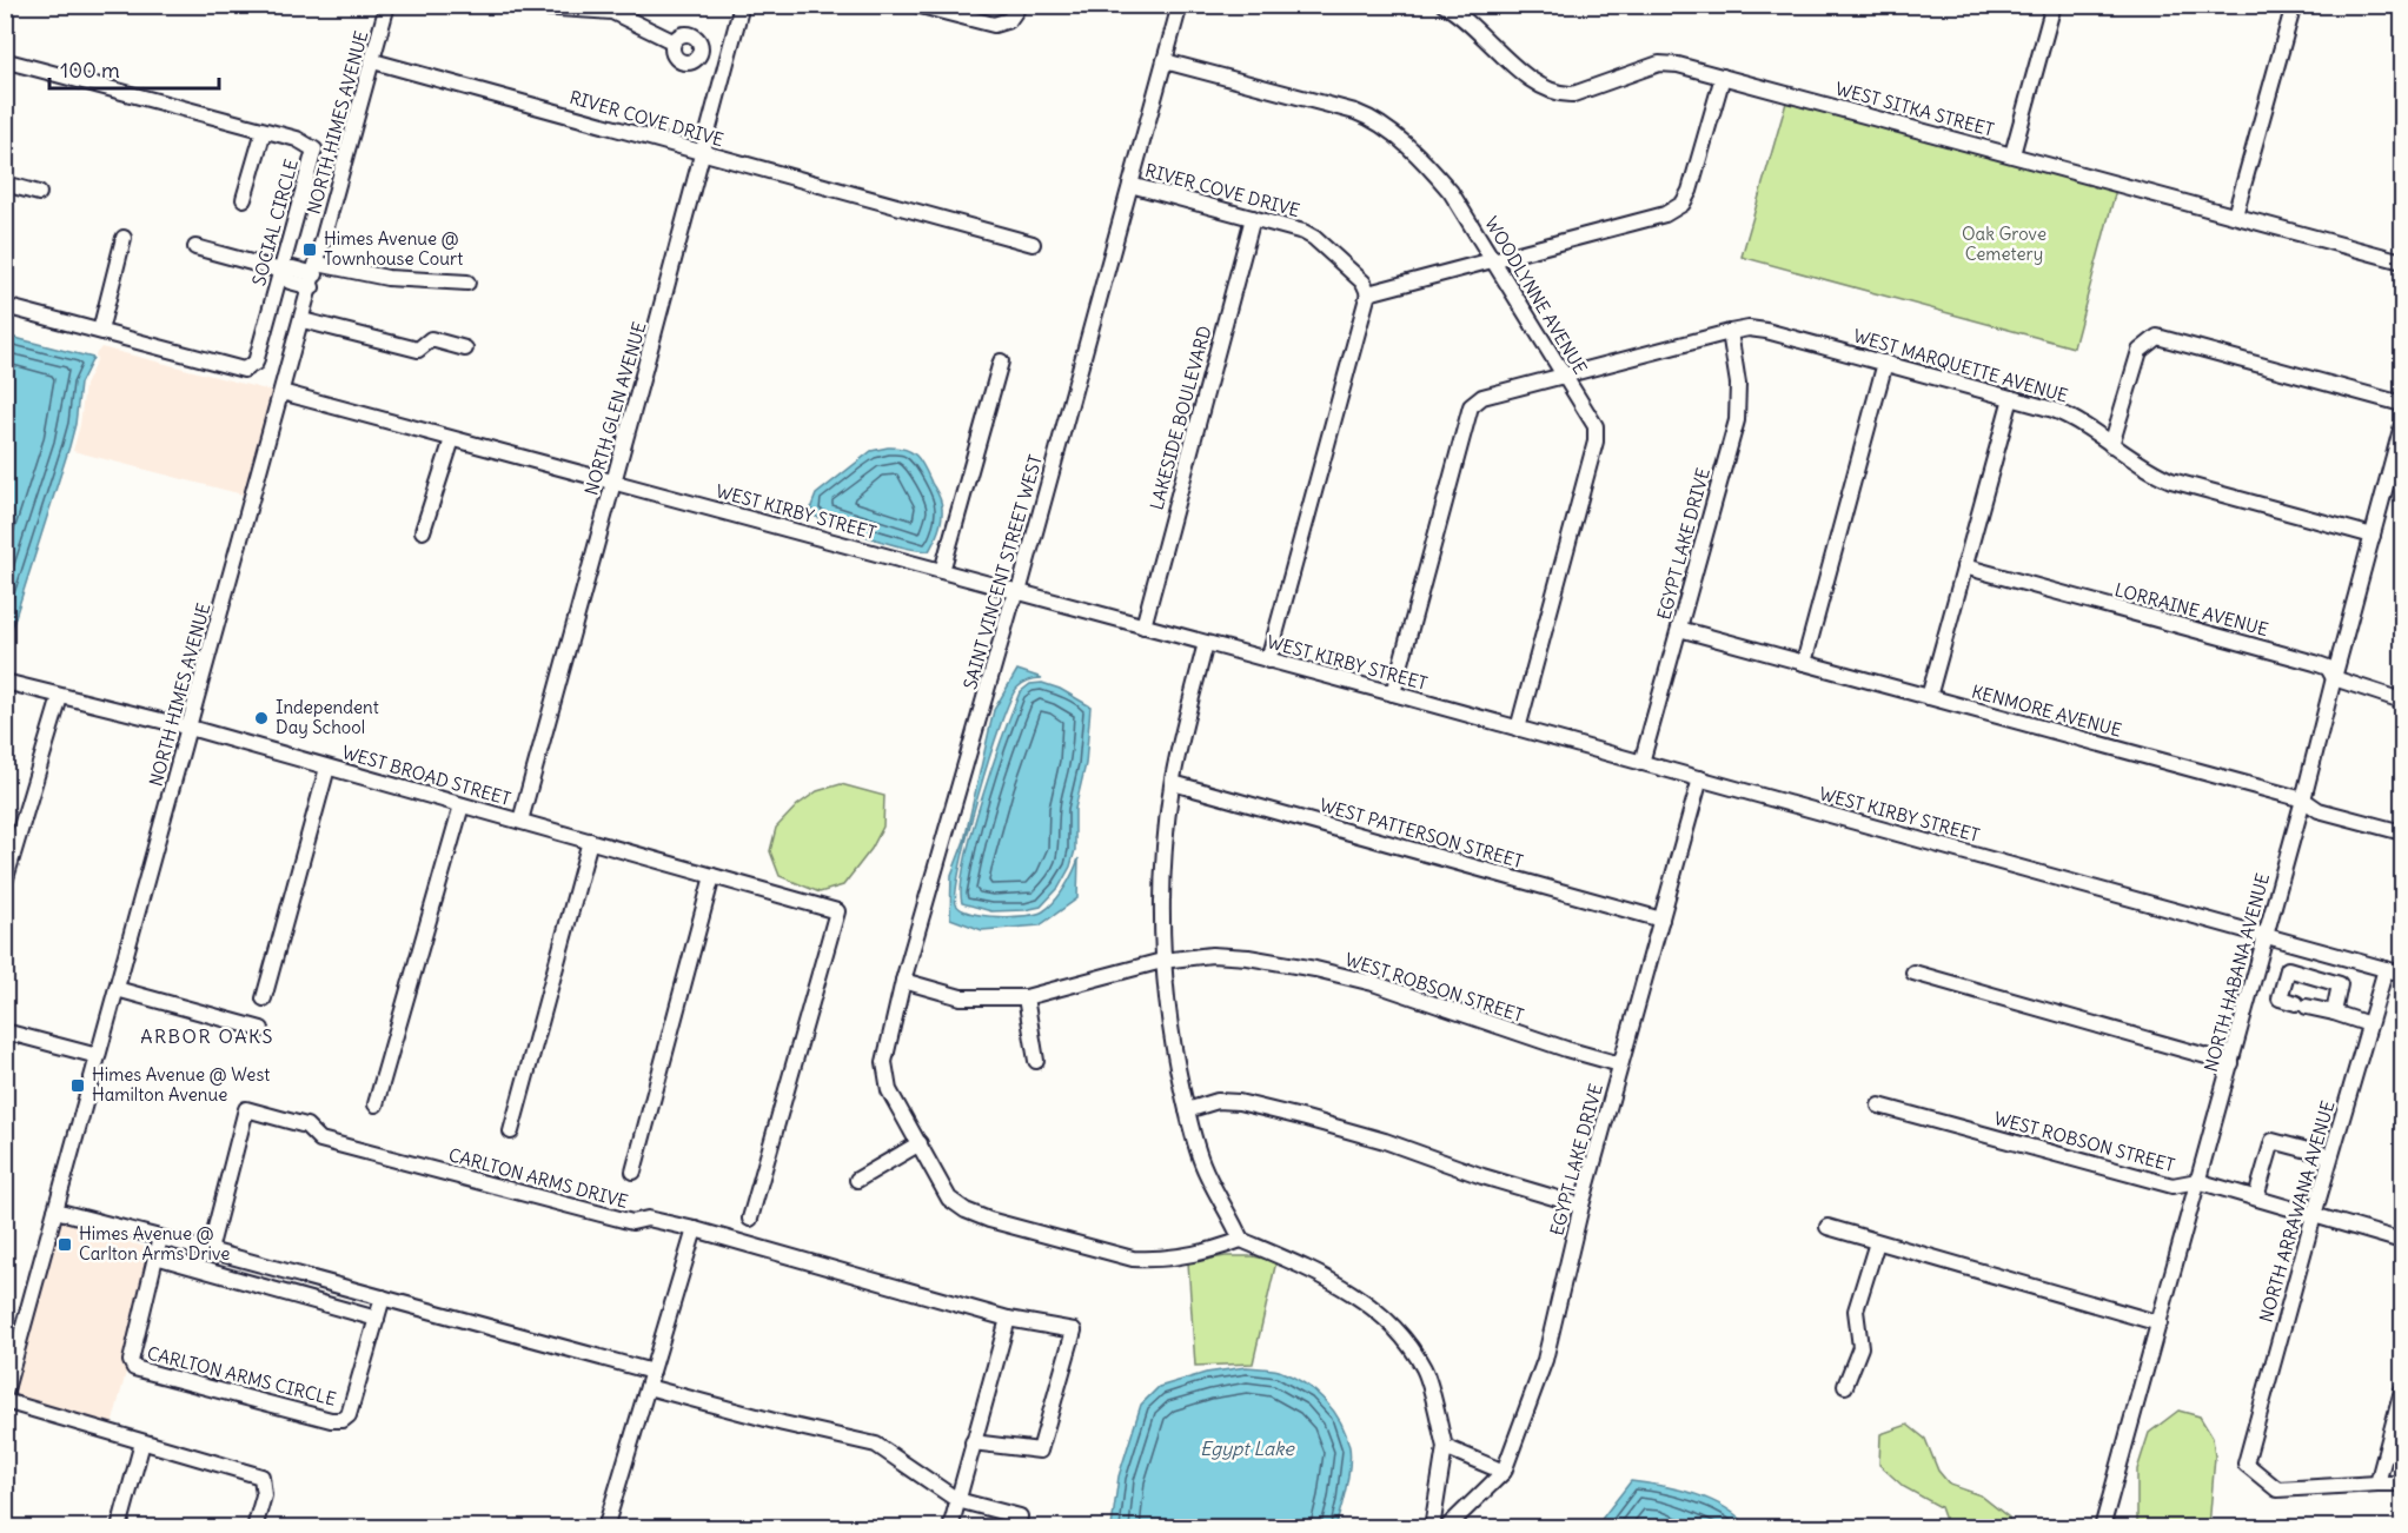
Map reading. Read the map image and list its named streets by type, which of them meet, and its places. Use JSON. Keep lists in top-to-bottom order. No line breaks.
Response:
{"streets":{"street":["WEST SITKA STREET","RIVER COVE DRIVE","NORTH HIMES AVENUE","SOCIAL CIRCLE","WOODLYNNE AVENUE","WEST MARQUETTE AVENUE","NORTH GLEN AVENUE","LAKESIDE BOULEVARD","WEST KIRBY STREET","EGYPT LAKE DRIVE","SAINT VINCENT STREET WEST","LORRAINE AVENUE","KENMORE AVENUE","WEST BROAD STREET","WEST PATTERSON STREET","NORTH HABANA AVENUE","WEST ROBSON STREET","CARLTON ARMS DRIVE","NORTH ARRAWANA AVENUE","CARLTON ARMS CIRCLE"]},"crossings":[["RIVER COVE DRIVE","NORTH HIMES AVENUE"],["RIVER COVE DRIVE","NORTH GLEN AVENUE"],["RIVER COVE DRIVE","LAKESIDE BOULEVARD"],["RIVER COVE DRIVE","SAINT VINCENT STREET WEST"],["NORTH HIMES AVENUE","WEST KIRBY STREET"],["NORTH HIMES AVENUE","WEST BROAD STREET"],["WOODLYNNE AVENUE","WEST MARQUETTE AVENUE"],["WOODLYNNE AVENUE","WEST KIRBY STREET"],["WOODLYNNE AVENUE","SAINT VINCENT STREET WEST"],["WEST MARQUETTE AVENUE","WEST KIRBY STREET"],["WEST MARQUETTE AVENUE","EGYPT LAKE DRIVE"],["WEST MARQUETTE AVENUE","NORTH HABANA AVENUE"],["NORTH GLEN AVENUE","WEST KIRBY STREET"],["NORTH GLEN AVENUE","WEST BROAD STREET"],["LAKESIDE BOULEVARD","WEST KIRBY STREET"],["WEST KIRBY STREET","EGYPT LAKE DRIVE"],["WEST KIRBY STREET","SAINT VINCENT STREET WEST"],["WEST KIRBY STREET","NORTH HABANA AVENUE"],["WEST KIRBY STREET","NORTH ARRAWANA AVENUE"],["EGYPT LAKE DRIVE","KENMORE AVENUE"],["EGYPT LAKE DRIVE","WEST PATTERSON STREET"],["EGYPT LAKE DRIVE","WEST ROBSON STREET"],["SAINT VINCENT STREET WEST","WEST ROBSON STREET"],["LORRAINE AVENUE","NORTH HABANA AVENUE"],["KENMORE AVENUE","NORTH HABANA AVENUE"],["NORTH HABANA AVENUE","WEST ROBSON STREET"],["WEST ROBSON STREET","NORTH ARRAWANA AVENUE"]],"districts":["ARBOR OAKS"],"water":["Egypt Lake"],"parks":["Oak Grove Cemetery"],"places":{"transit":["Himes Avenue @ Townhouse Court","Himes Avenue @ West Hamilton Avenue","Himes Avenue @ Carlton Arms Drive"],"other":["Independent Day School"]},"scale_bar":"100 m"}
